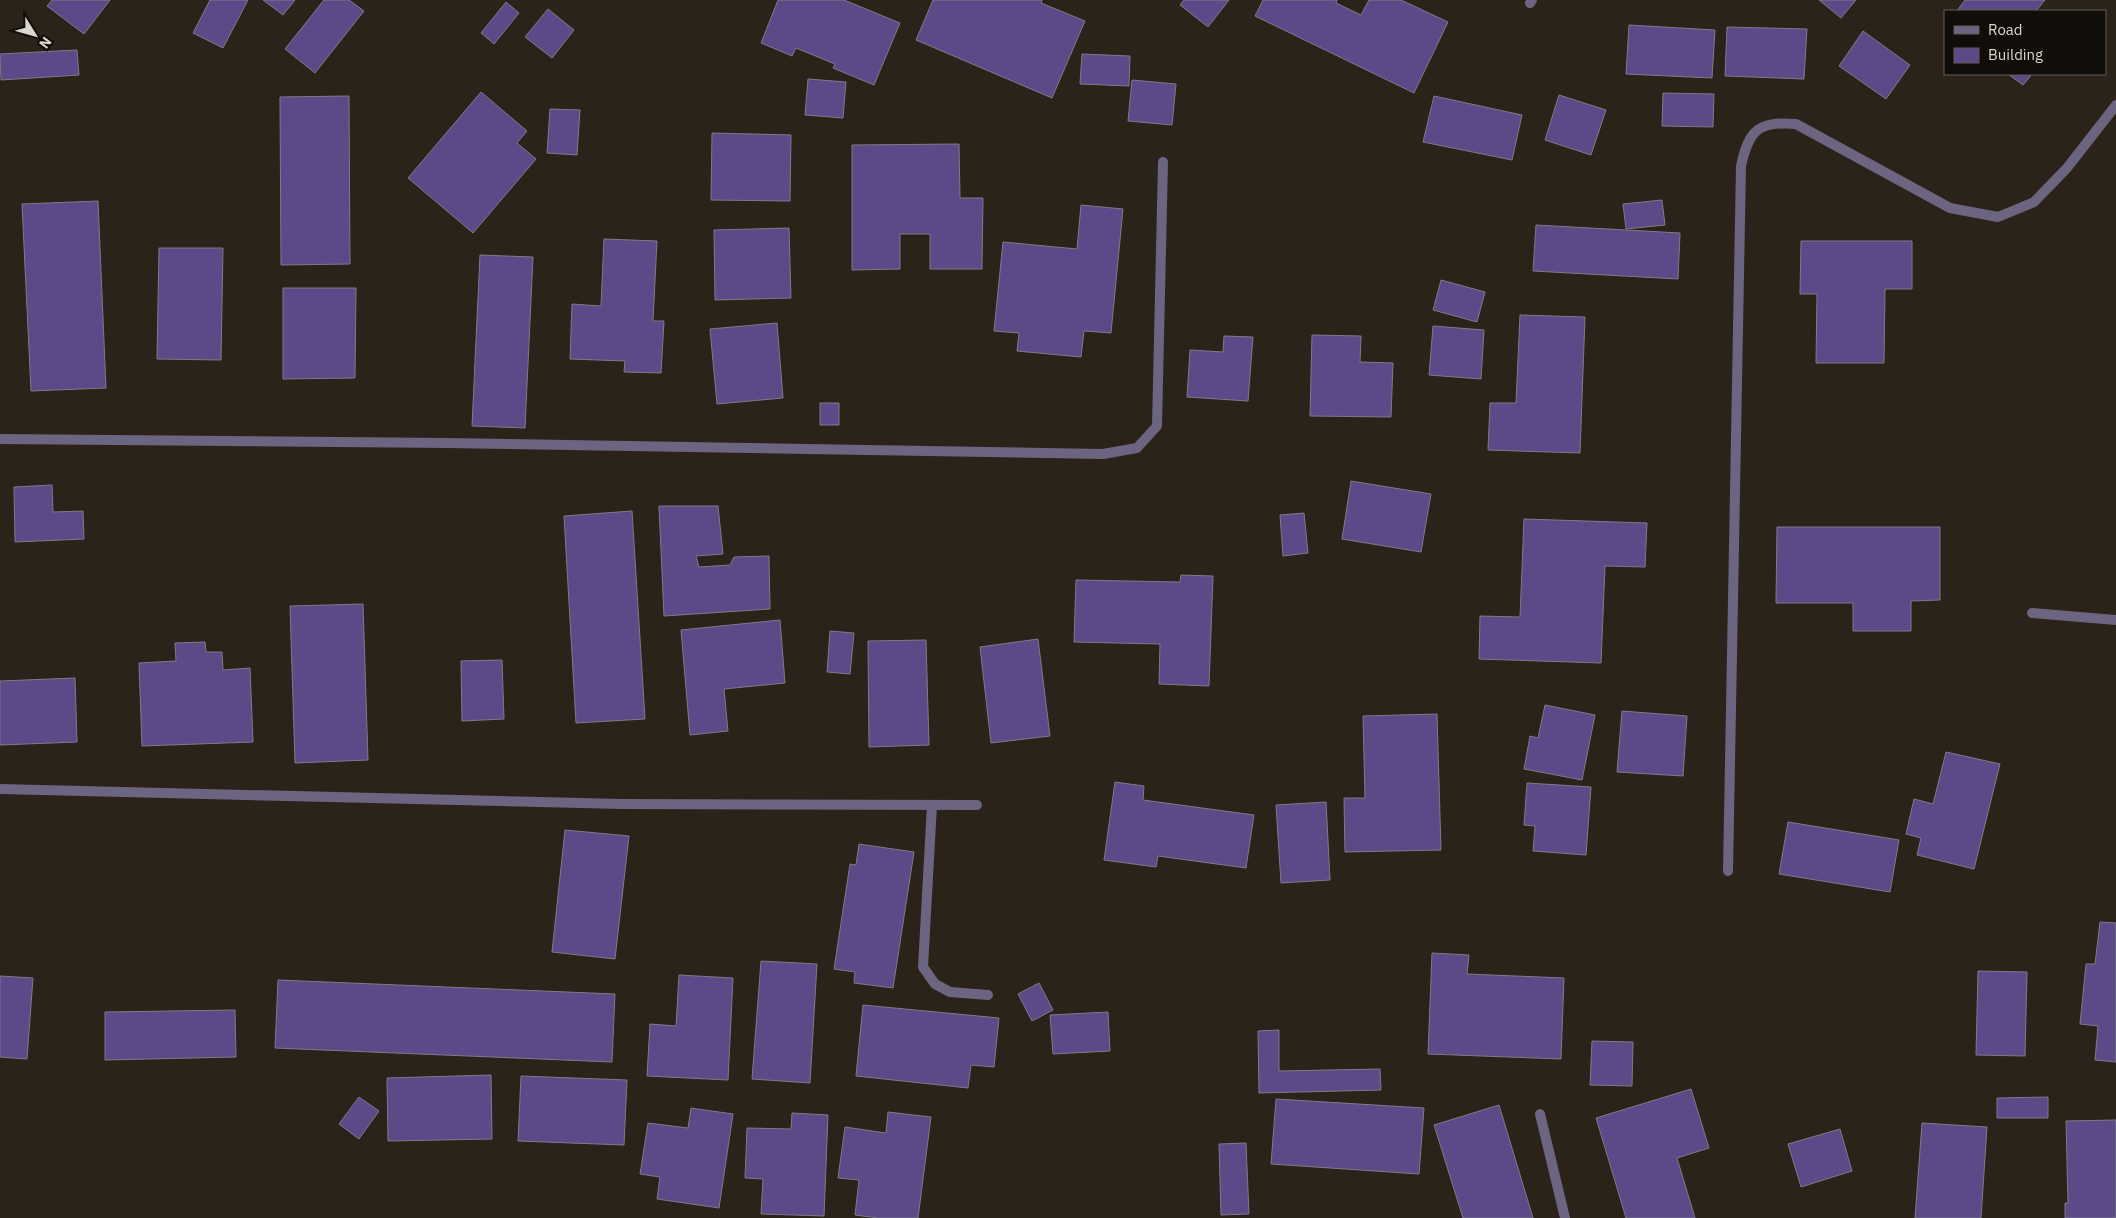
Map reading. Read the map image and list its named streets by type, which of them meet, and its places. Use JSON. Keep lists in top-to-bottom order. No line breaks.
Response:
{"legend":["Road","Building"],"north":"bottom right"}
